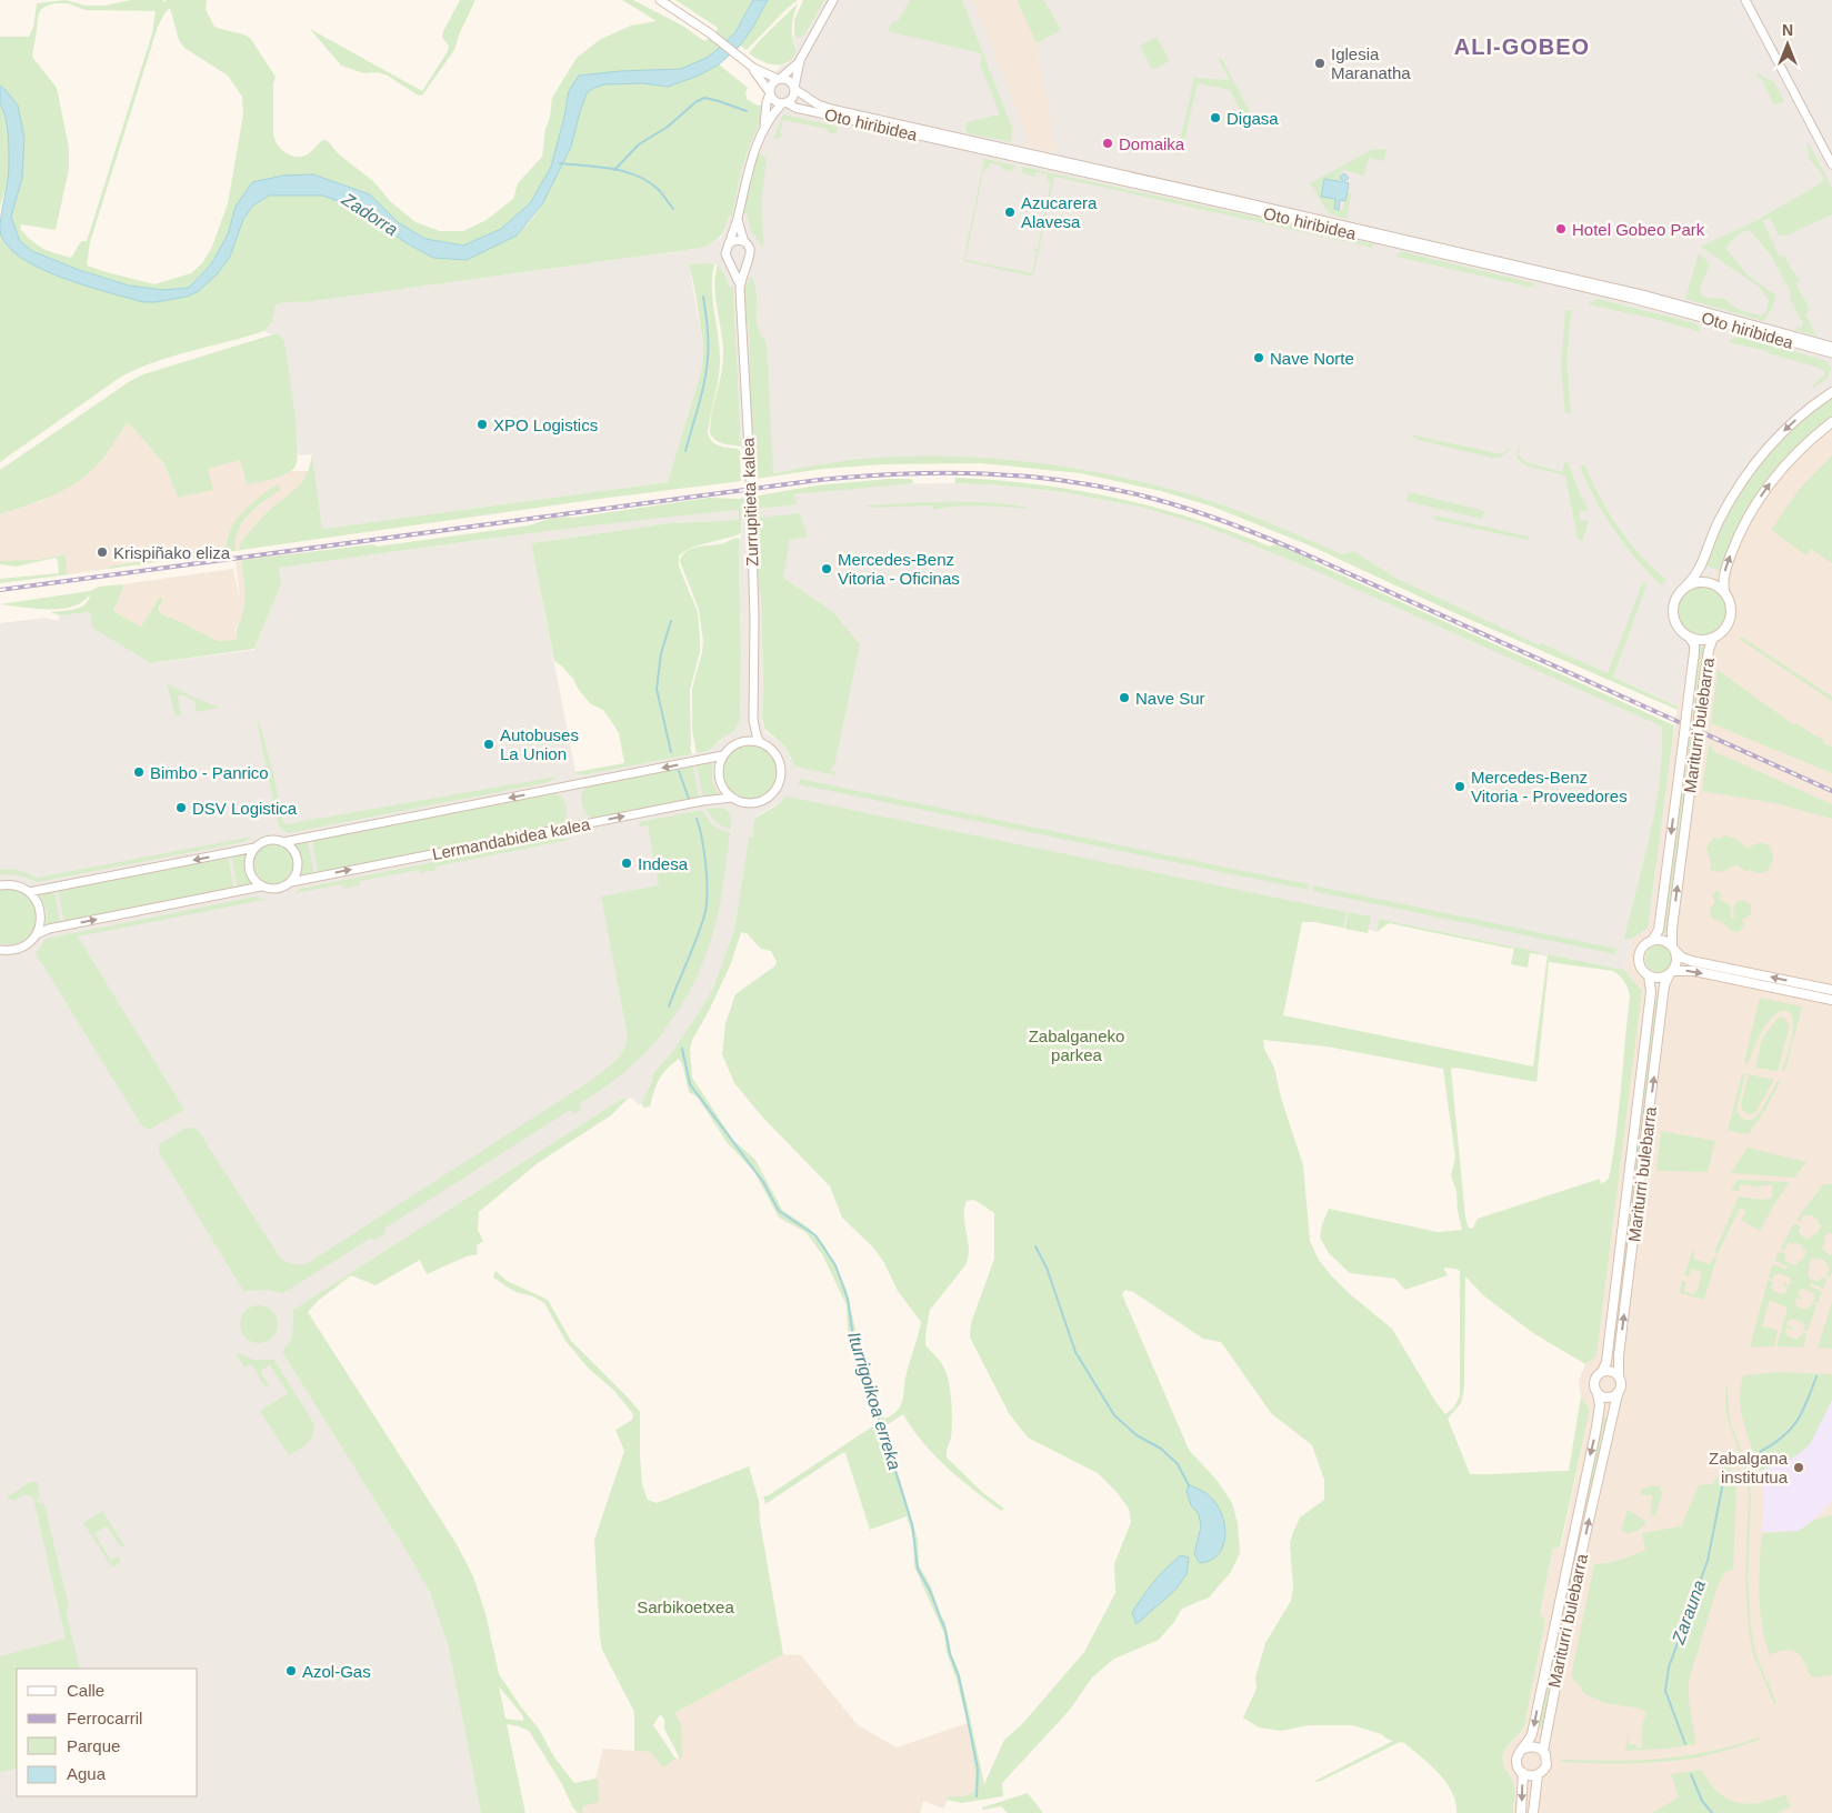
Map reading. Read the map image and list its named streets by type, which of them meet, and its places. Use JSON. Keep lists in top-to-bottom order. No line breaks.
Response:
{"streets":{"main road":["Mariturri bulebarra"],"street":["Oto hiribidea","Zurrupitieta kalea","Lermandabidea kalea"]},"crossings":[["Zurrupitieta kalea","Lermandabidea kalea"]],"districts":["ALI-GOBEO"],"water":["Zadorra","Iturrigoikoa erreka","Zarauna"],"parks":["Zabalganeko parkea","Sarbikoetxea"],"places":["Iglesia Maranatha","Digasa","Domaika","Azucarera Alavesa","Hotel Gobeo Park","Nave Norte","XPO Logistics","Krispiñako eliza","Mercedes-Benz Vitoria - Oficinas","Nave Sur","Autobuses La Union","Bimbo - Panrico","Mercedes-Benz Vitoria - Proveedores","DSV Logistica","Indesa","Zabalgana institutua","Azol-Gas"],"legend":["Calle","Ferrocarril","Parque","Agua"],"north":"top"}
